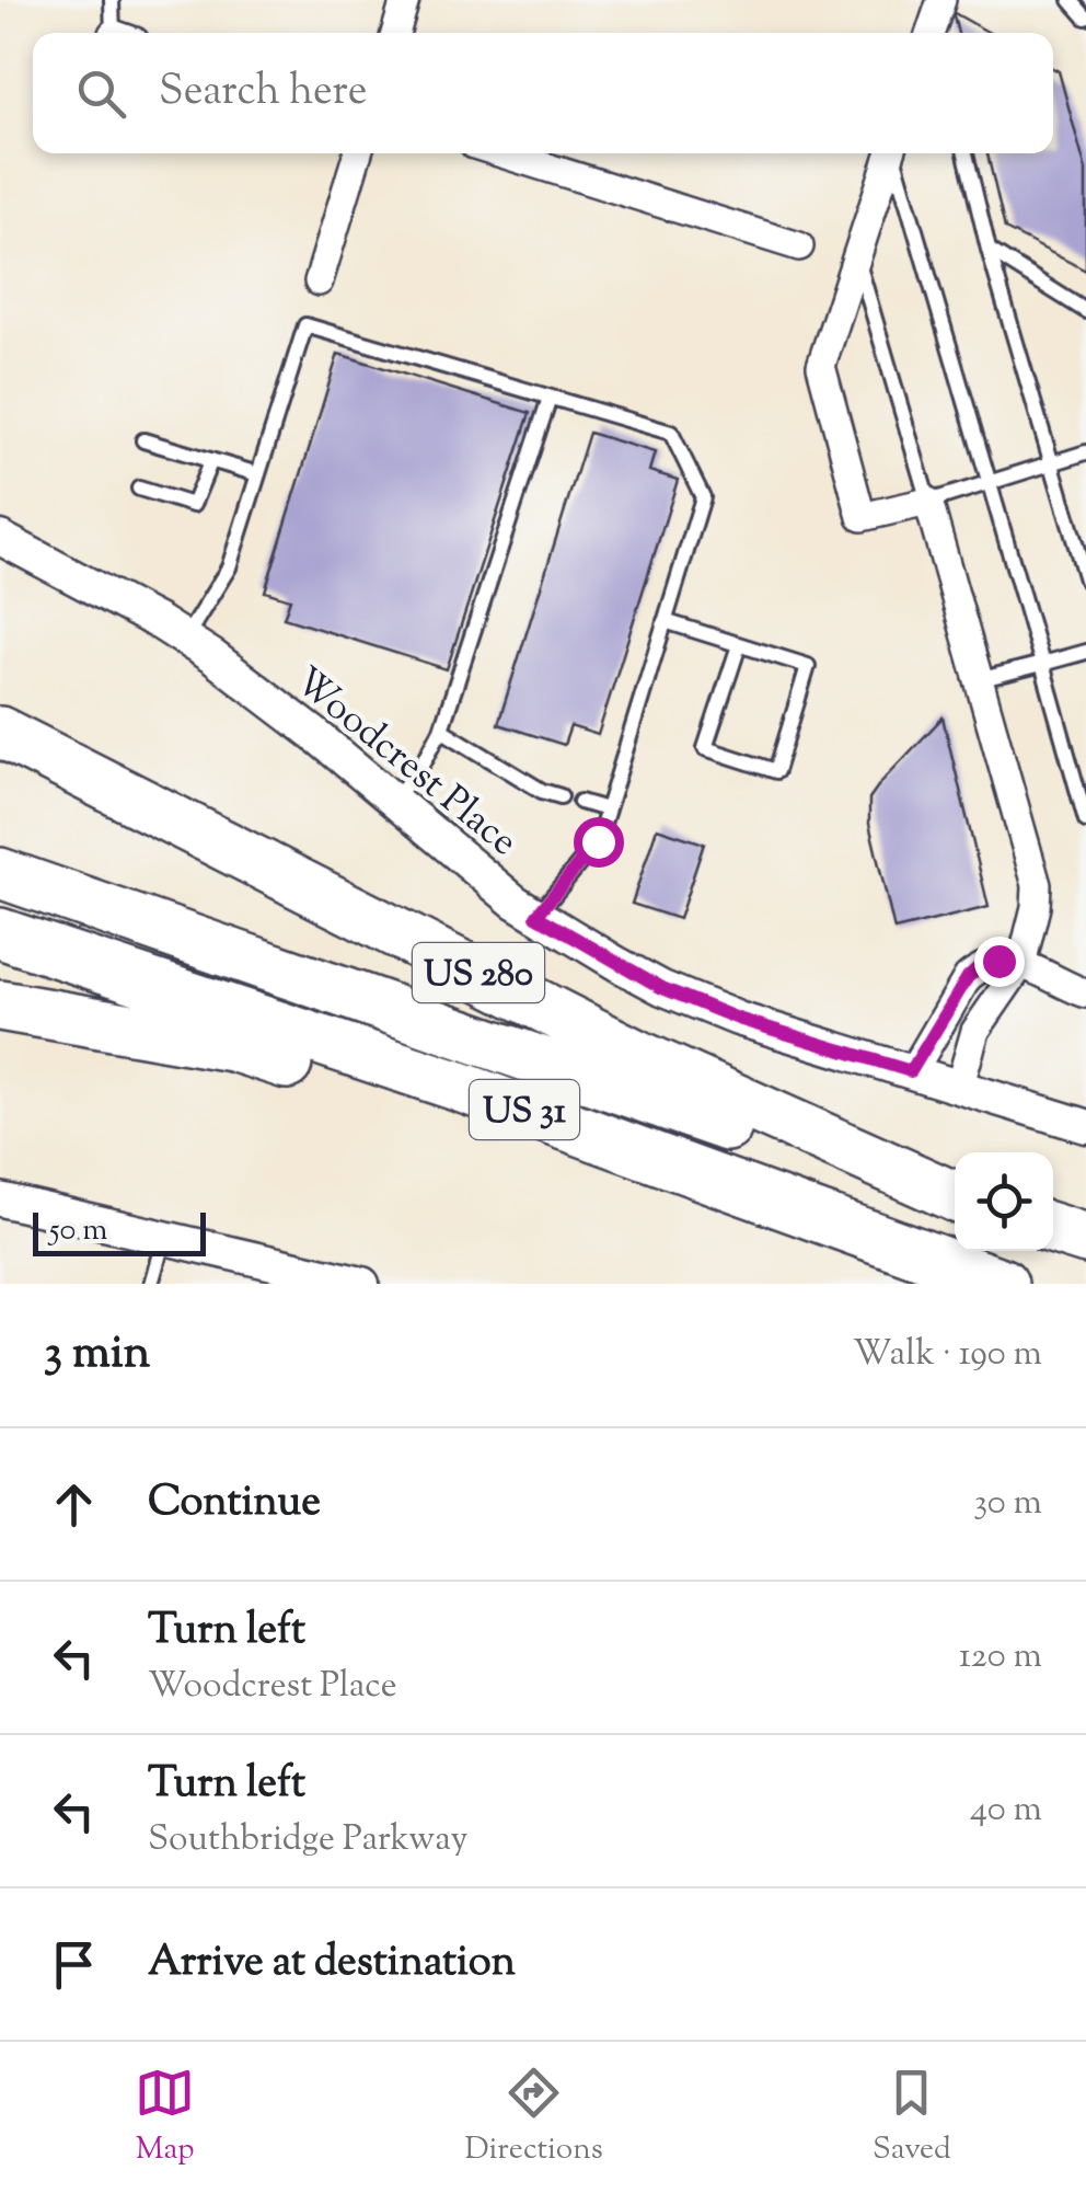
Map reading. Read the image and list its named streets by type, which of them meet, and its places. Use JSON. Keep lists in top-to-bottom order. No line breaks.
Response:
{"streets":{"highway":["US 280","US 31"],"street":["Woodcrest Place"]},"scale_bar":"50 m","page":{"search":"Search here","scale":"50 m","heading":["3 min","Walk · 190 m"],"list":[["Continue","30 m"],["Turn left","Woodcrest Place","120 m"],["Turn left","Southbridge Parkway","40 m"],"Arrive at destination"],"nav":["Map","Directions","Saved"]}}
